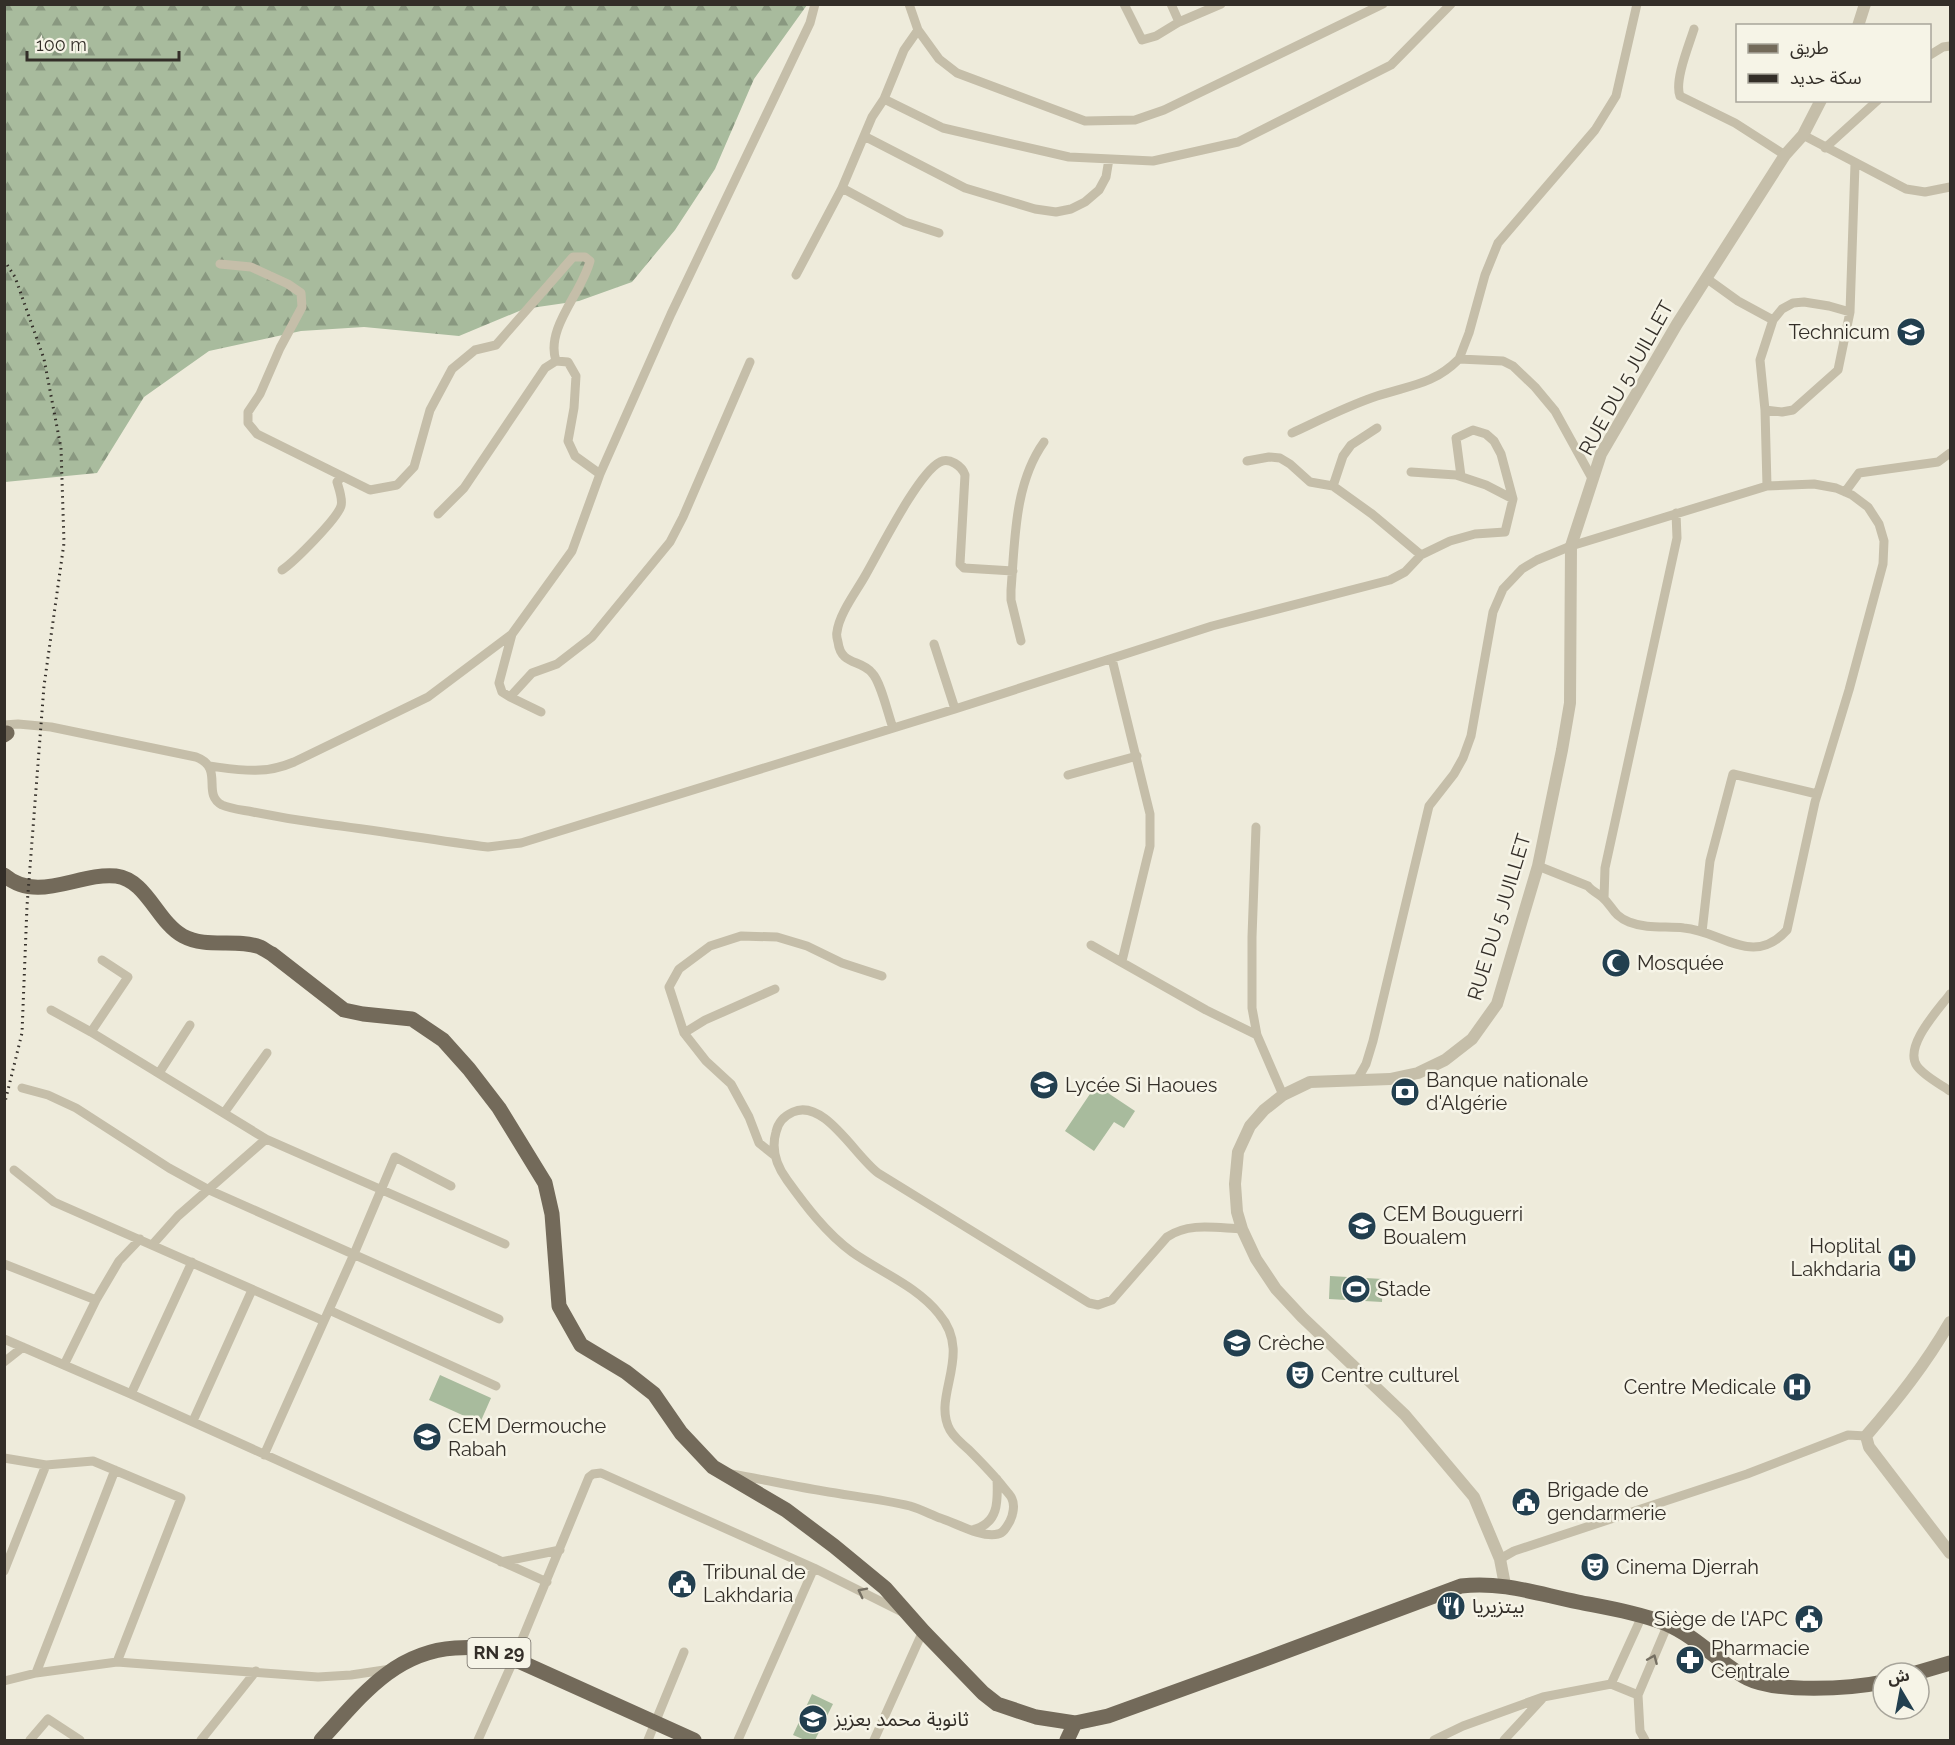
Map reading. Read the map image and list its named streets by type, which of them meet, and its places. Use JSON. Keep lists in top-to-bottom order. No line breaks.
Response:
{"streets":{"main road":["RN 29"],"street":["RUE DU 5 JUILLET"]},"places":{"school or university":["Technicum","Lycée Si Haoues","CEM Bouguerri Boualem","Crèche","CEM Dermouche Rabah","ثانوية محمد بعزيز"],"mosque":["Mosquée"],"bank":["Banque nationale d'Algérie"],"hospital":["Hoplital Lakhdaria","Centre Medicale"],"sports":["Stade"],"theatre":["Centre culturel","Cinema Djerrah"],"public building":["Brigade de gendarmerie","Tribunal de Lakhdaria","Siège de l'APC"],"restaurant":["بيتزيريا"],"pharmacy":["Pharmacie Centrale"]},"legend":["طريق","سكة حديد"],"scale_bar":"100 m","north":"top"}
